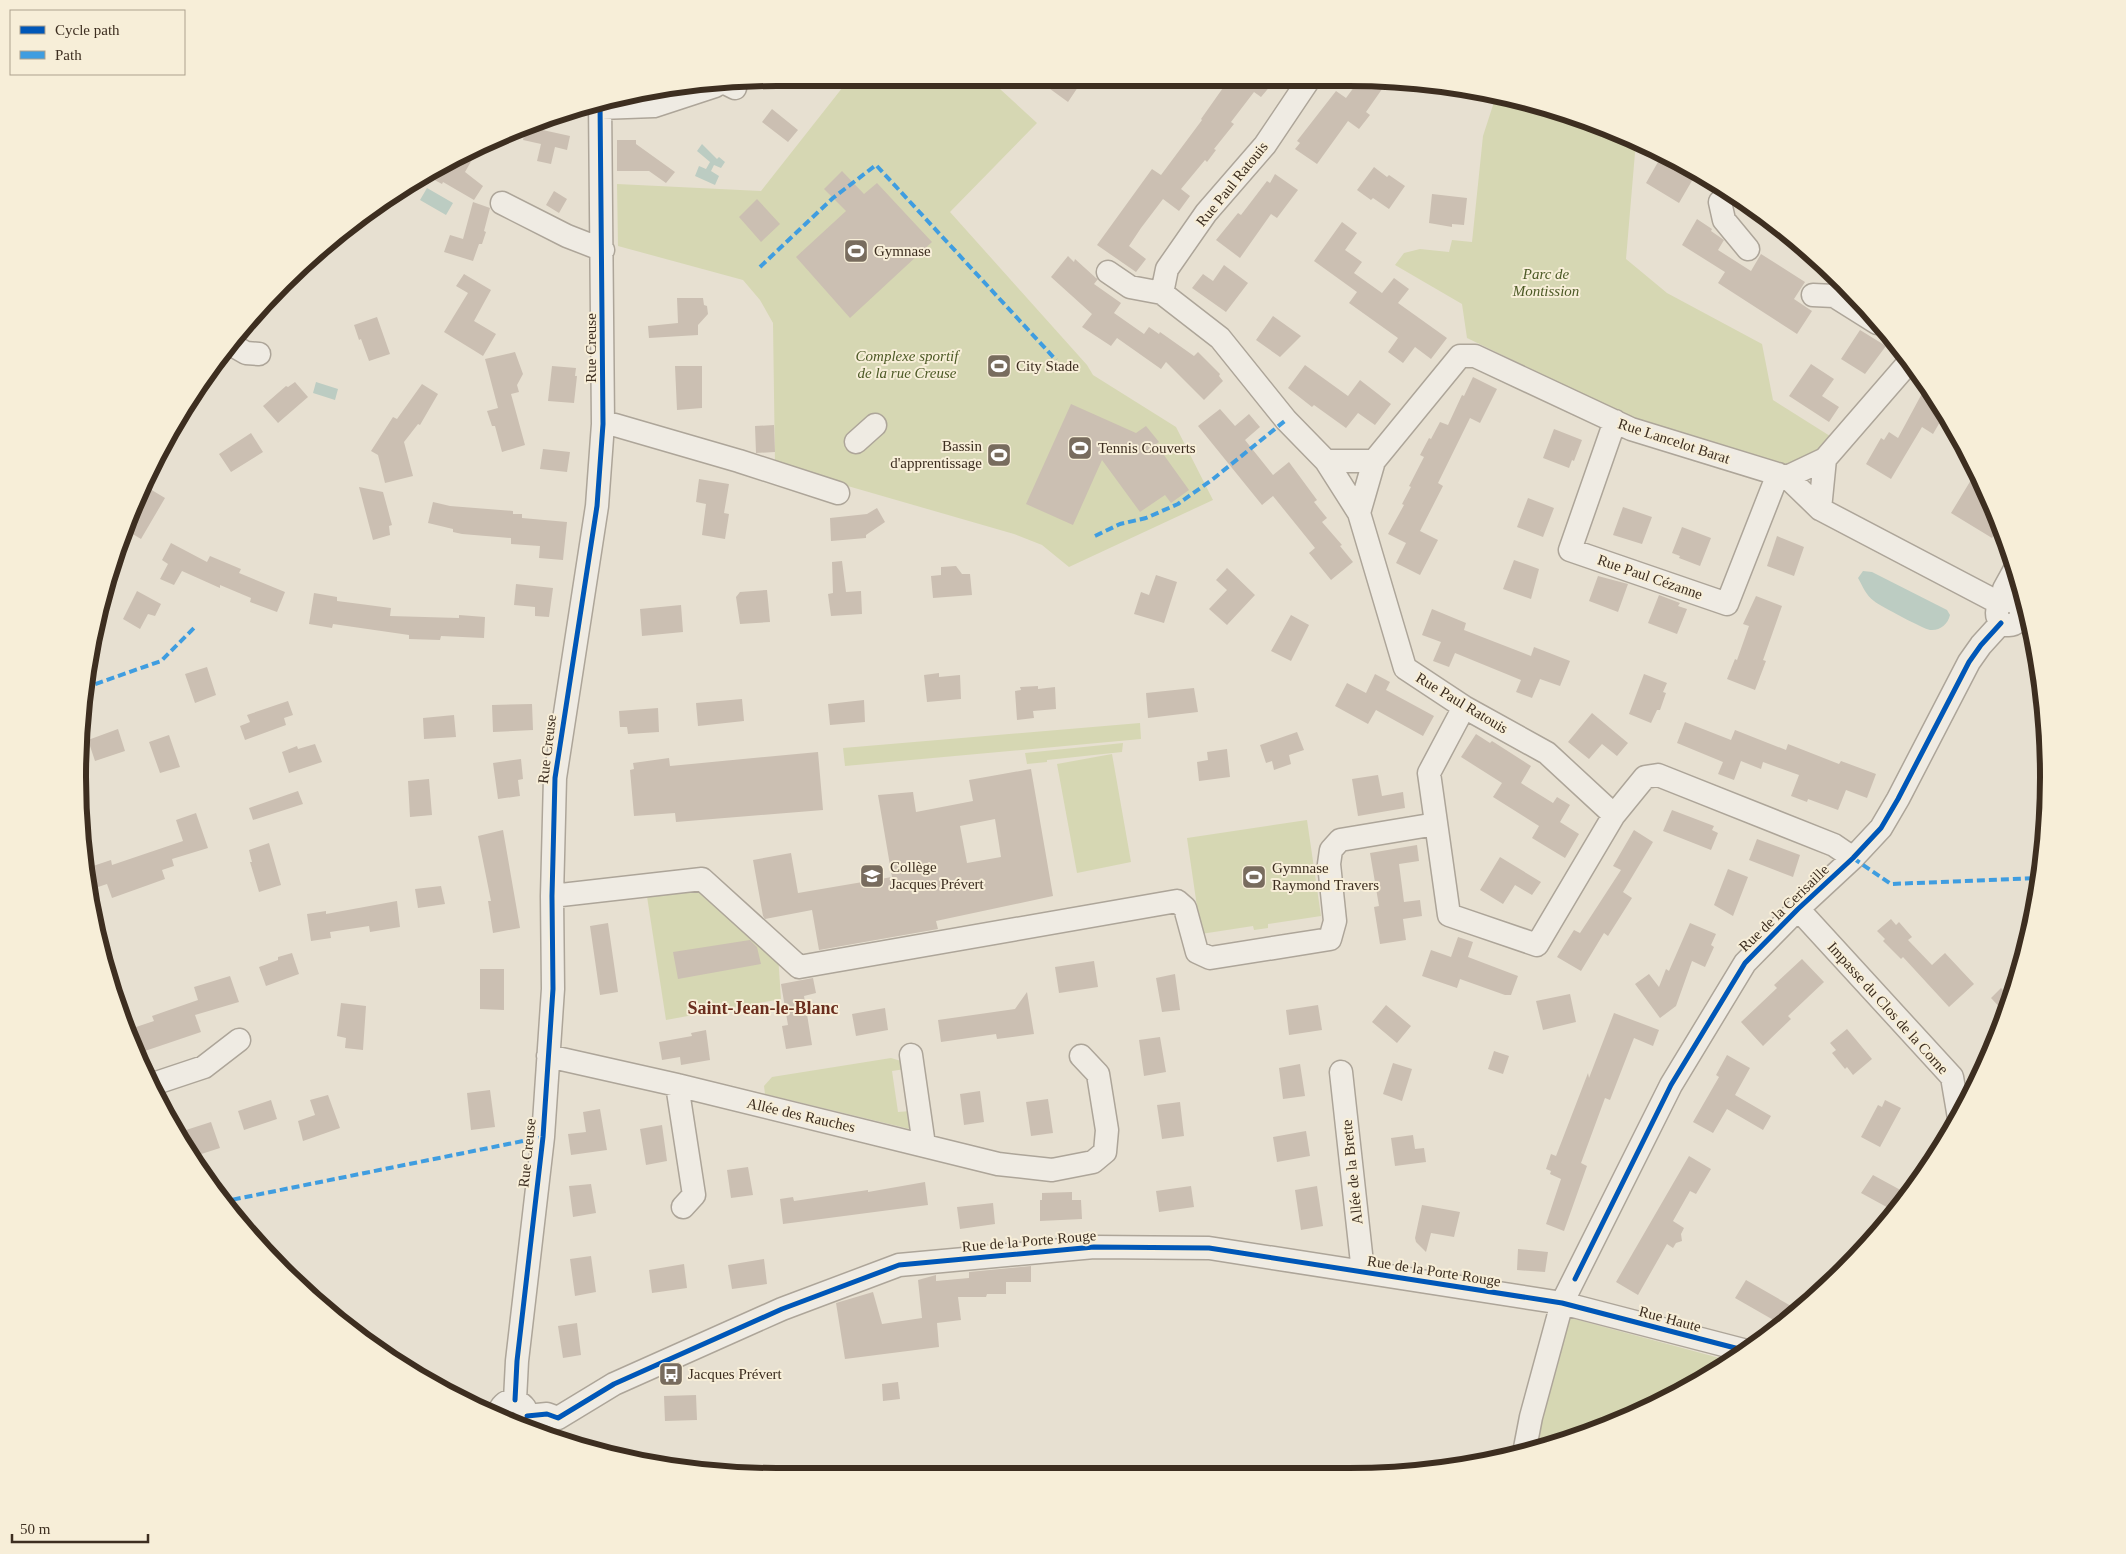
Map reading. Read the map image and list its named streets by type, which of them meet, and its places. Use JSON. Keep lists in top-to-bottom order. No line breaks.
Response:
{"streets":{"street":["Rue Paul Ratouis","Rue Creuse","Rue Lancelot Barat","Rue Paul Cézanne","Rue de la Cerisaille","Impasse du Clos de la Corne","Allée des Rauches","Allée de la Brette","Rue de la Porte Rouge","Rue Haute"]},"crossings":[["Rue Paul Ratouis","Rue Lancelot Barat"],["Rue Creuse","Allée des Rauches"],["Rue Creuse","Rue de la Porte Rouge"],["Rue Lancelot Barat","Rue Paul Cézanne"],["Rue Lancelot Barat","Rue de la Cerisaille"],["Rue de la Cerisaille","Impasse du Clos de la Corne"],["Rue de la Cerisaille","Rue de la Porte Rouge"],["Rue de la Cerisaille","Rue Haute"],["Allée de la Brette","Rue de la Porte Rouge"],["Rue de la Porte Rouge","Rue Haute"]],"districts":["Saint-Jean-le-Blanc"],"parks":["Parc de Montission","Complexe sportif de la rue Creuse"],"places":{"sports":["Gymnase","City Stade","Tennis Couverts","Bassin d'apprentissage","Gymnase Raymond Travers"],"school or university":["Collège Jacques Prévert"],"bus stop":["Jacques Prévert"]},"legend":["Cycle path","Path"],"scale_bar":"50 m"}
